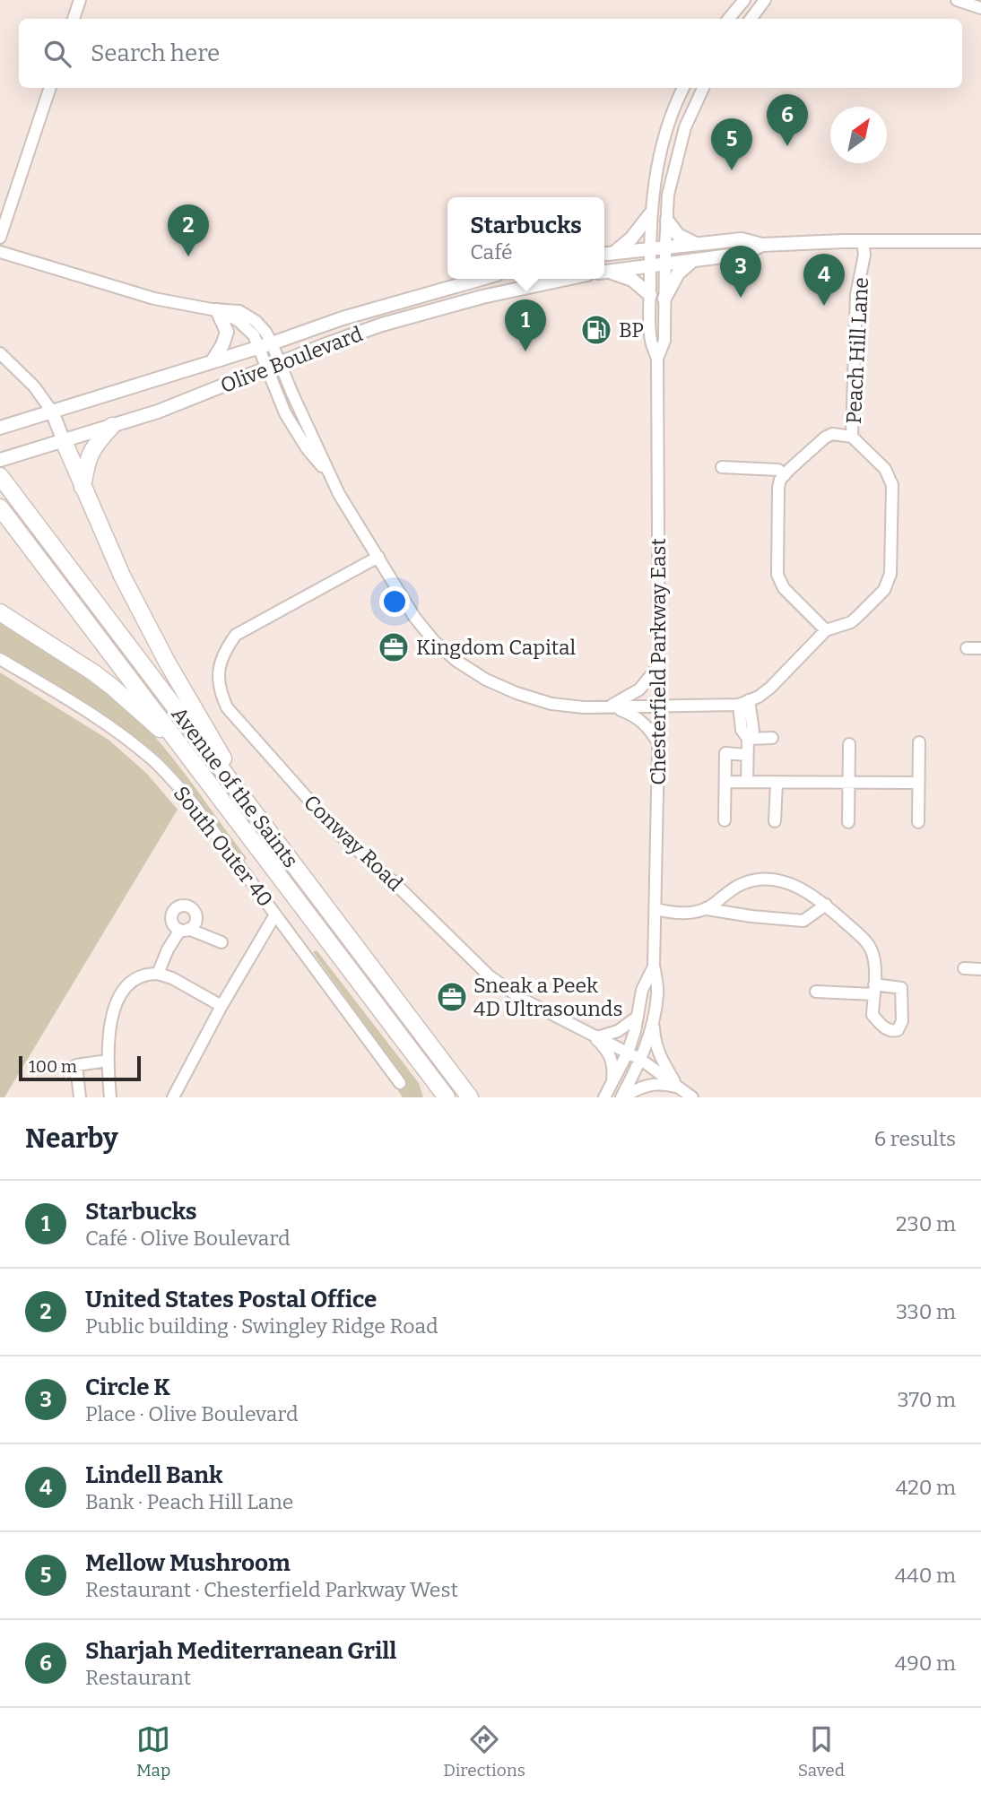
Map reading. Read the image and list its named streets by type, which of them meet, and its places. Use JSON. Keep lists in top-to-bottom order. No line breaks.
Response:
{"streets":{"highway":["Avenue of the Saints"],"main road":["Olive Boulevard"],"street":["Peach Hill Lane","Chesterfield Parkway East","Conway Road","South Outer 40"]},"crossings":[["Chesterfield Parkway East","Conway Road"]],"places":{"fuel station":["BP"],"office":["Kingdom Capital","Sneak a Peek 4D Ultrasounds"]},"scale_bar":"100 m","north":"top right","page":{"search":"Search here","pins":["6","5","2","3","4","1"],"popup":["Starbucks","Café"],"scale":"100 m","heading":["Nearby","6 results"],"list":[{"mark":"1","name":"Starbucks","note":"Café · Olive Boulevard","value":"230 m"},{"mark":"2","name":"United States Postal Office","note":"Public building · Swingley Ridge Road","value":"330 m"},{"mark":"3","name":"Circle K","note":"Place · Olive Boulevard","value":"370 m"},{"mark":"4","name":"Lindell Bank","note":"Bank · Peach Hill Lane","value":"420 m"},{"mark":"5","name":"Mellow Mushroom","note":"Restaurant · Chesterfield Parkway West","value":"440 m"},{"mark":"6","name":"Sharjah Mediterranean Grill","note":"Restaurant","value":"490 m"}],"nav":["Map","Directions","Saved"]}}
